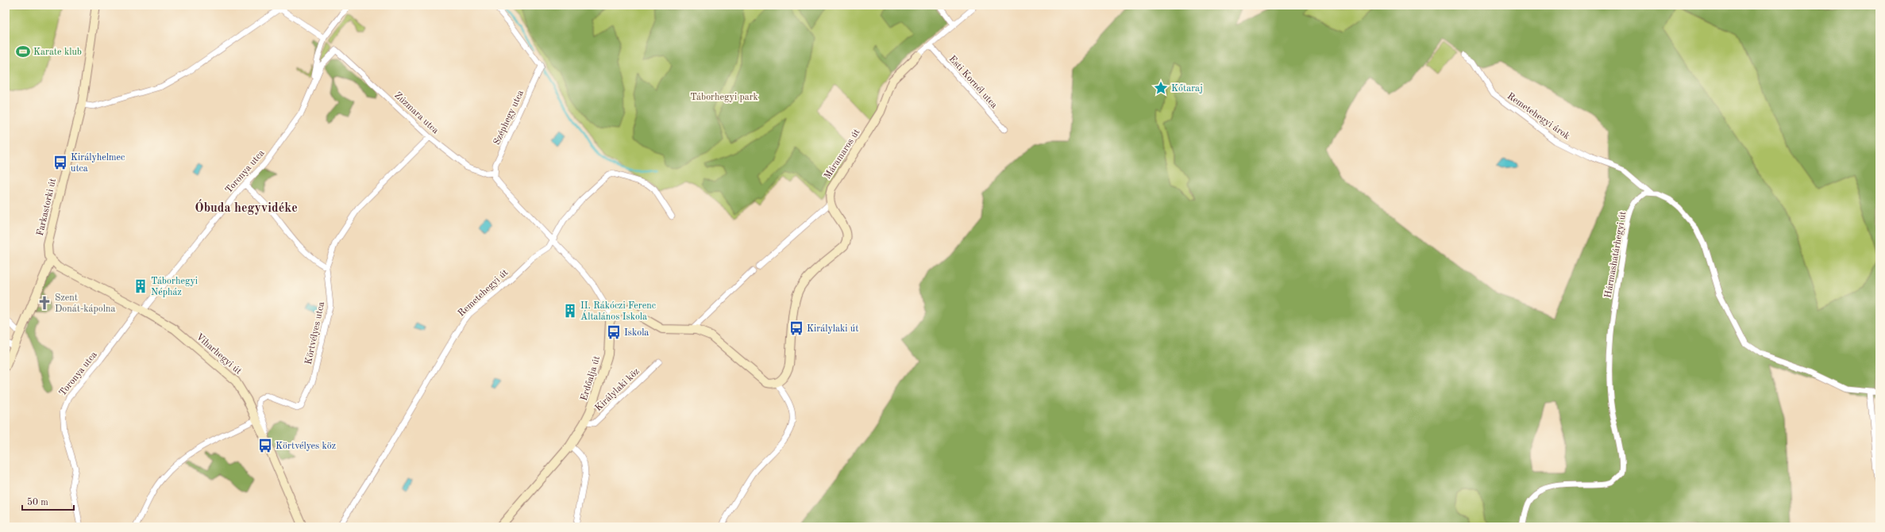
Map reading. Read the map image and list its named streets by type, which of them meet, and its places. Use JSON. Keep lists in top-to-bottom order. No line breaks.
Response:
{"streets":{"street":["Esti Kornél utca","Zúzmara utca","Remetehegyi árok","Széphegy utca","Máramaros út","Toronya utca","Farkastorki út","Hármashatárhegyi út","Remetehegyi út","Körtvélyes utca","Viharhegyi út","Erdőalja út","Királylaki köz"]},"crossings":[["Esti Kornél utca","Máramaros út"],["Zúzmara utca","Széphegy utca"],["Zúzmara utca","Toronya utca"],["Zúzmara utca","Körtvélyes utca"],["Remetehegyi árok","Hármashatárhegyi út"],["Toronya utca","Viharhegyi út"],["Farkastorki út","Viharhegyi út"],["Körtvélyes utca","Viharhegyi út"],["Erdőalja út","Királylaki köz"]],"districts":["Óbuda hegyvidéke"],"parks":["Táborhegyi park"],"places":{"sports":["Karate klub"],"place":["Kőtaraj"],"bus stop":["Királyhelmec utca","Királylaki út","Iskola","Körtvélyes köz"],"building":["Táborhegyi Népház","II. Rákóczi Ferenc Általános Iskola"],"church":["Szent Donát-kápolna"]},"scale_bar":"50 m"}
